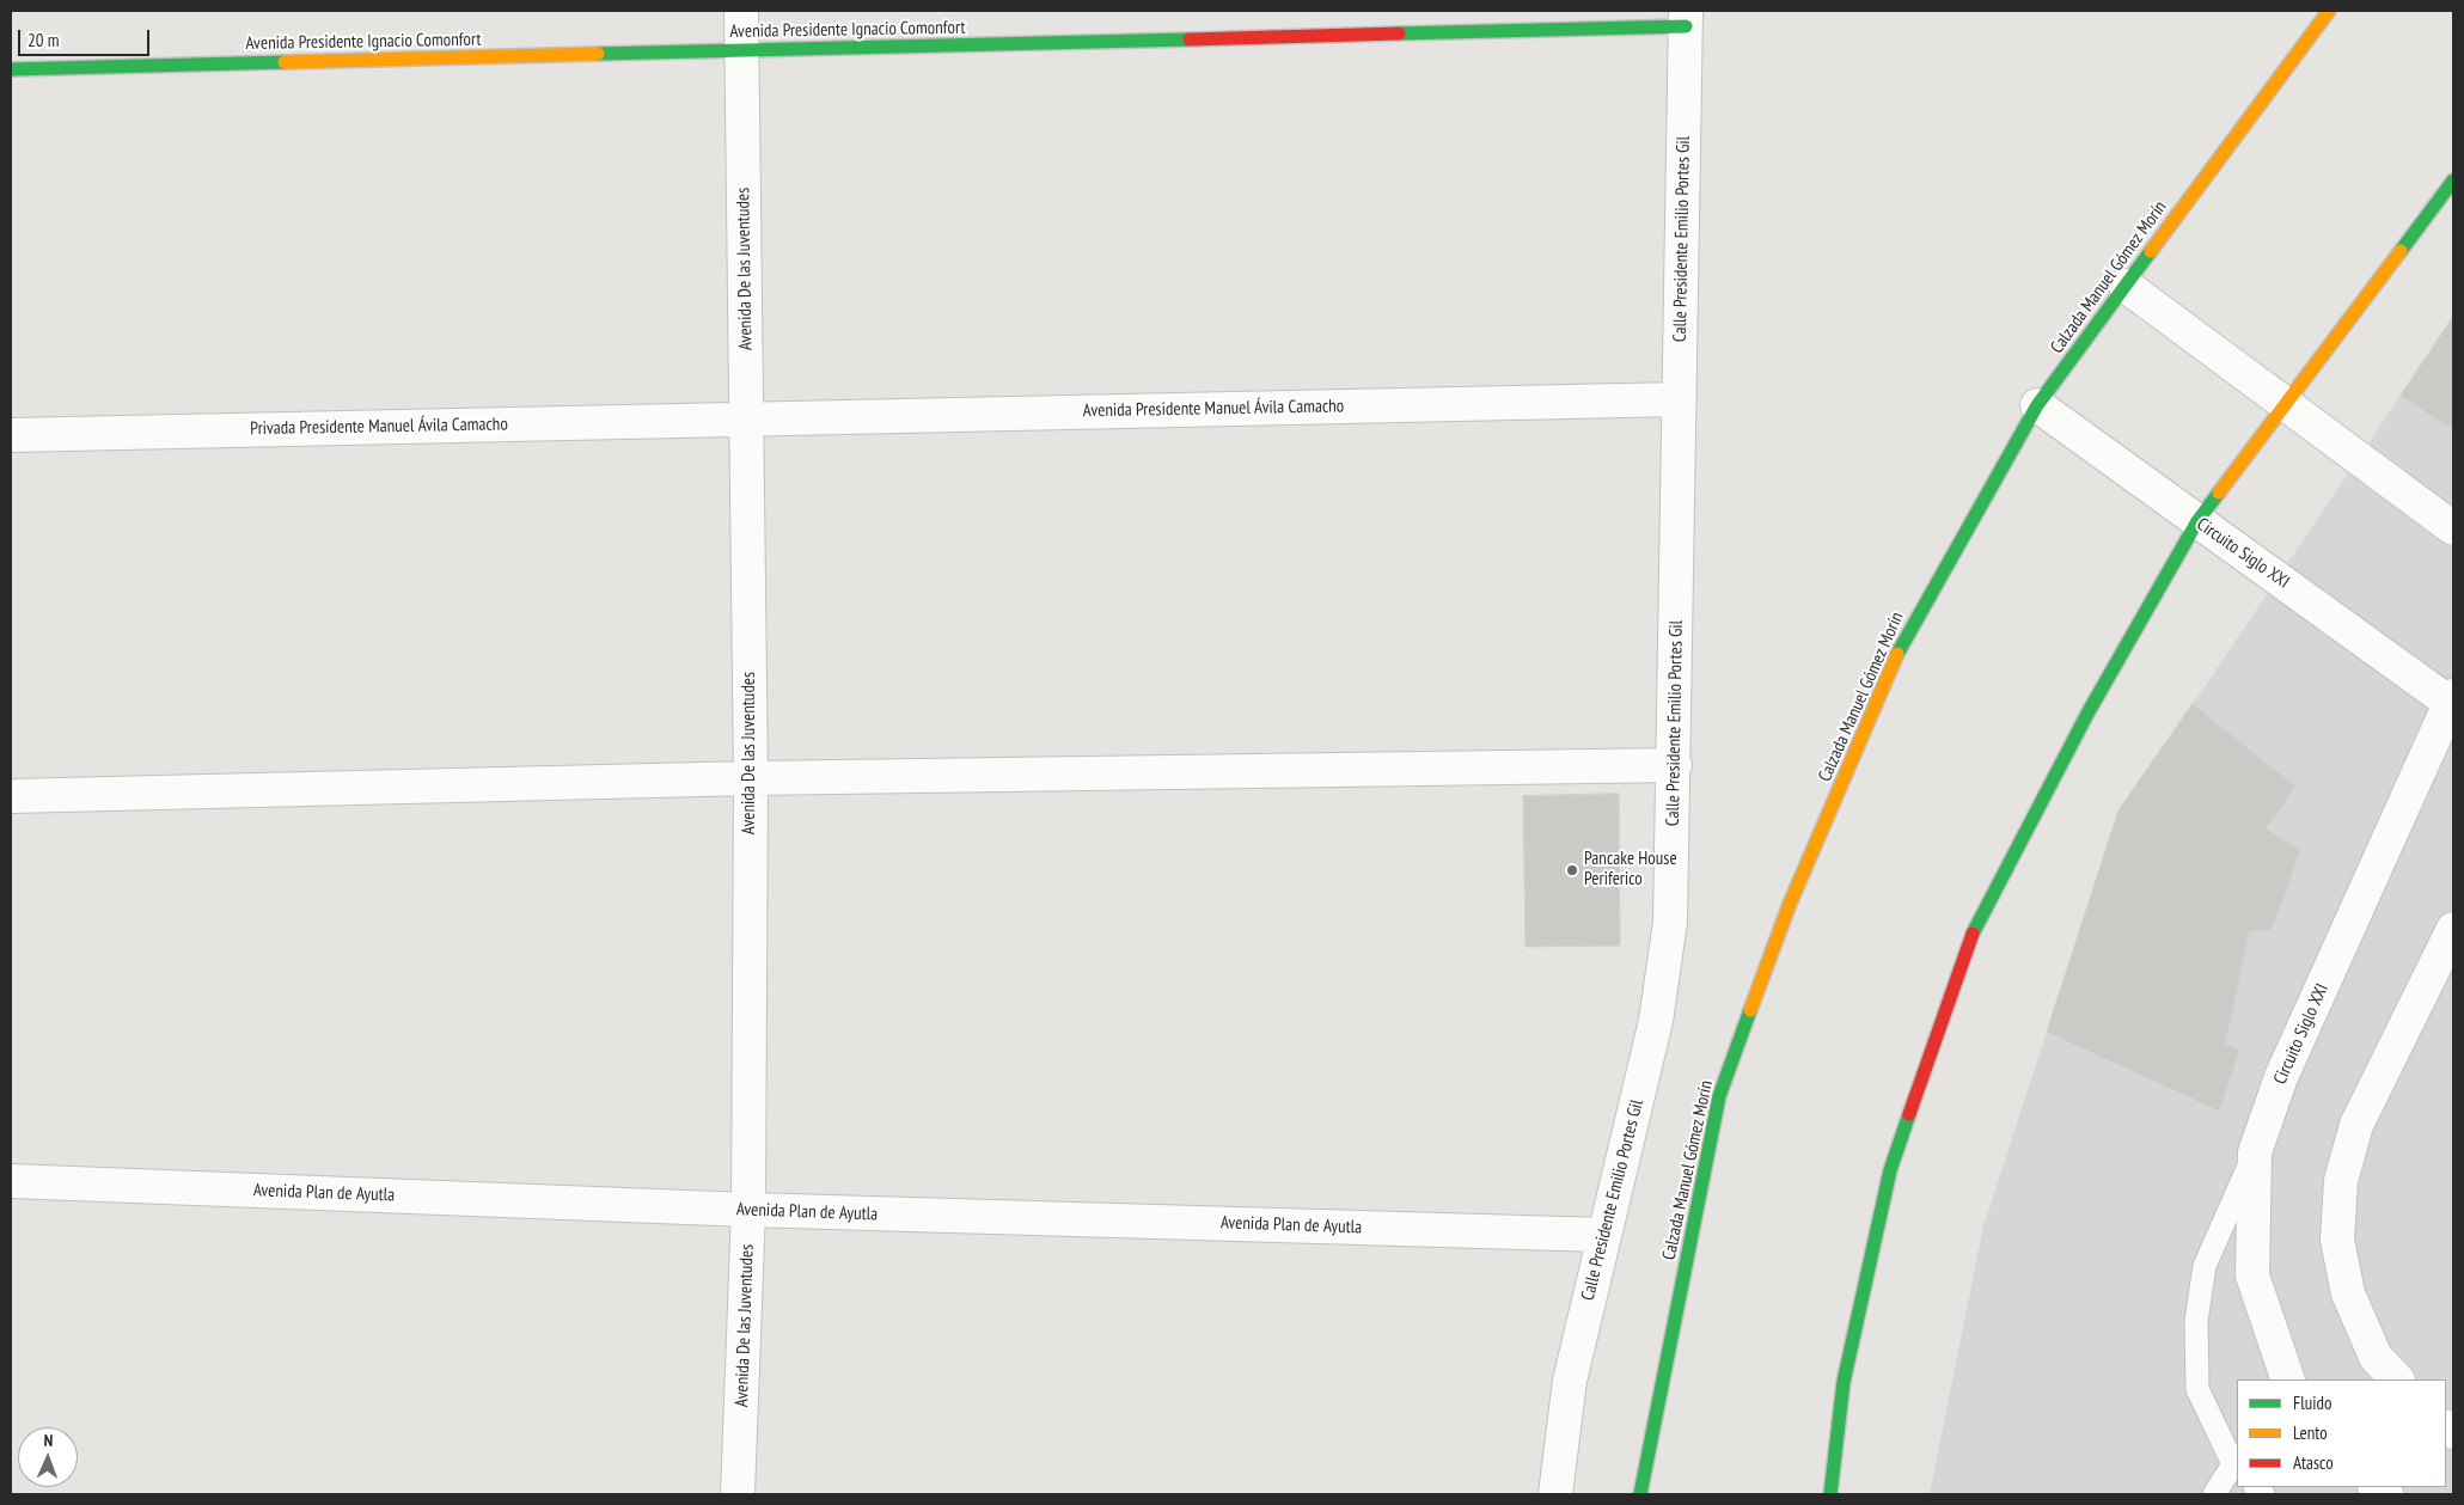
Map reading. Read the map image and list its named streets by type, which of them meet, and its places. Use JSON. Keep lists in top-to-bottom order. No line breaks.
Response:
{"streets":{"main road":["Avenida Presidente Ignacio Comonfort","Calzada Manuel Gómez Morín"],"street":["Calle Presidente Emilio Portes Gil","Avenida De las Juventudes","Avenida Presidente Manuel Ávila Camacho","Privada Presidente Manuel Ávila Camacho","Circuito Siglo XXI","Avenida Plan de Ayutla"]},"crossings":[["Avenida Presidente Ignacio Comonfort","Calle Presidente Emilio Portes Gil"],["Avenida Presidente Ignacio Comonfort","Avenida De las Juventudes"],["Calle Presidente Emilio Portes Gil","Avenida Presidente Manuel Ávila Camacho"],["Calle Presidente Emilio Portes Gil","Avenida Plan de Ayutla"],["Avenida De las Juventudes","Avenida Presidente Manuel Ávila Camacho"],["Avenida De las Juventudes","Privada Presidente Manuel Ávila Camacho"],["Avenida De las Juventudes","Avenida Plan de Ayutla"],["Calzada Manuel Gómez Morín","Circuito Siglo XXI"],["Avenida Presidente Manuel Ávila Camacho","Privada Presidente Manuel Ávila Camacho"]],"places":["Pancake House Periferico"],"legend":["Fluido","Lento","Atasco"],"scale_bar":"20 m","north":"top"}
